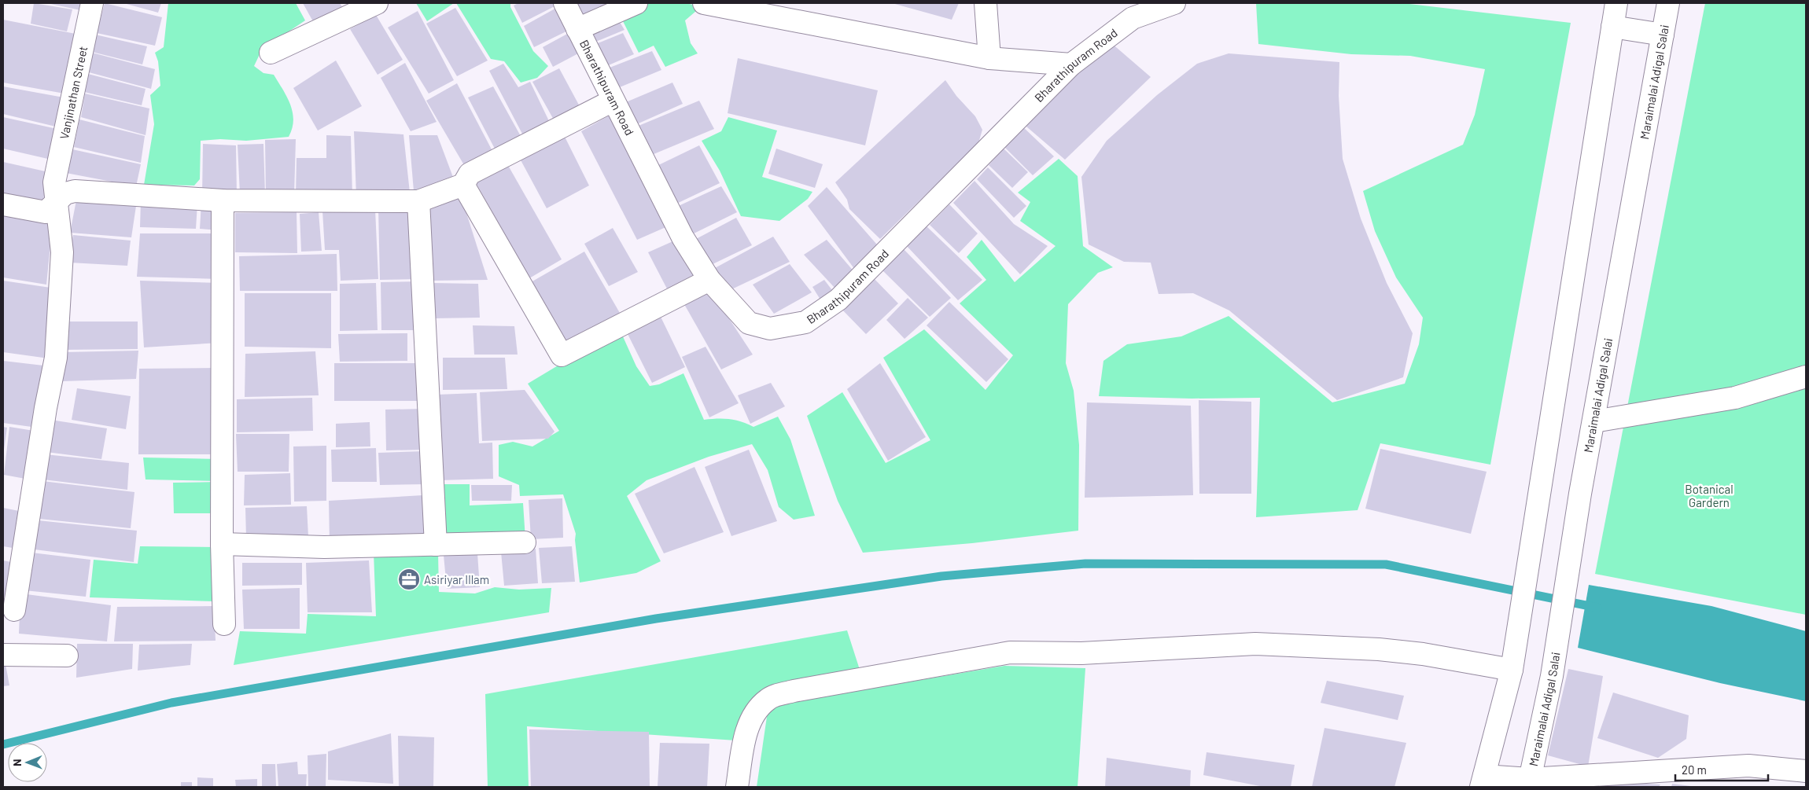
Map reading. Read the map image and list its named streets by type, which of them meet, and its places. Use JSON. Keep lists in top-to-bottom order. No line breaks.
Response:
{"streets":{"street":["Bharathipuram Road","Maraimalai Adigal Salai","Vanjinathan Street"]},"parks":["Botanical Gardern"],"places":{"office":["Asiriyar Illam"]},"scale_bar":"20 m","north":"left"}
